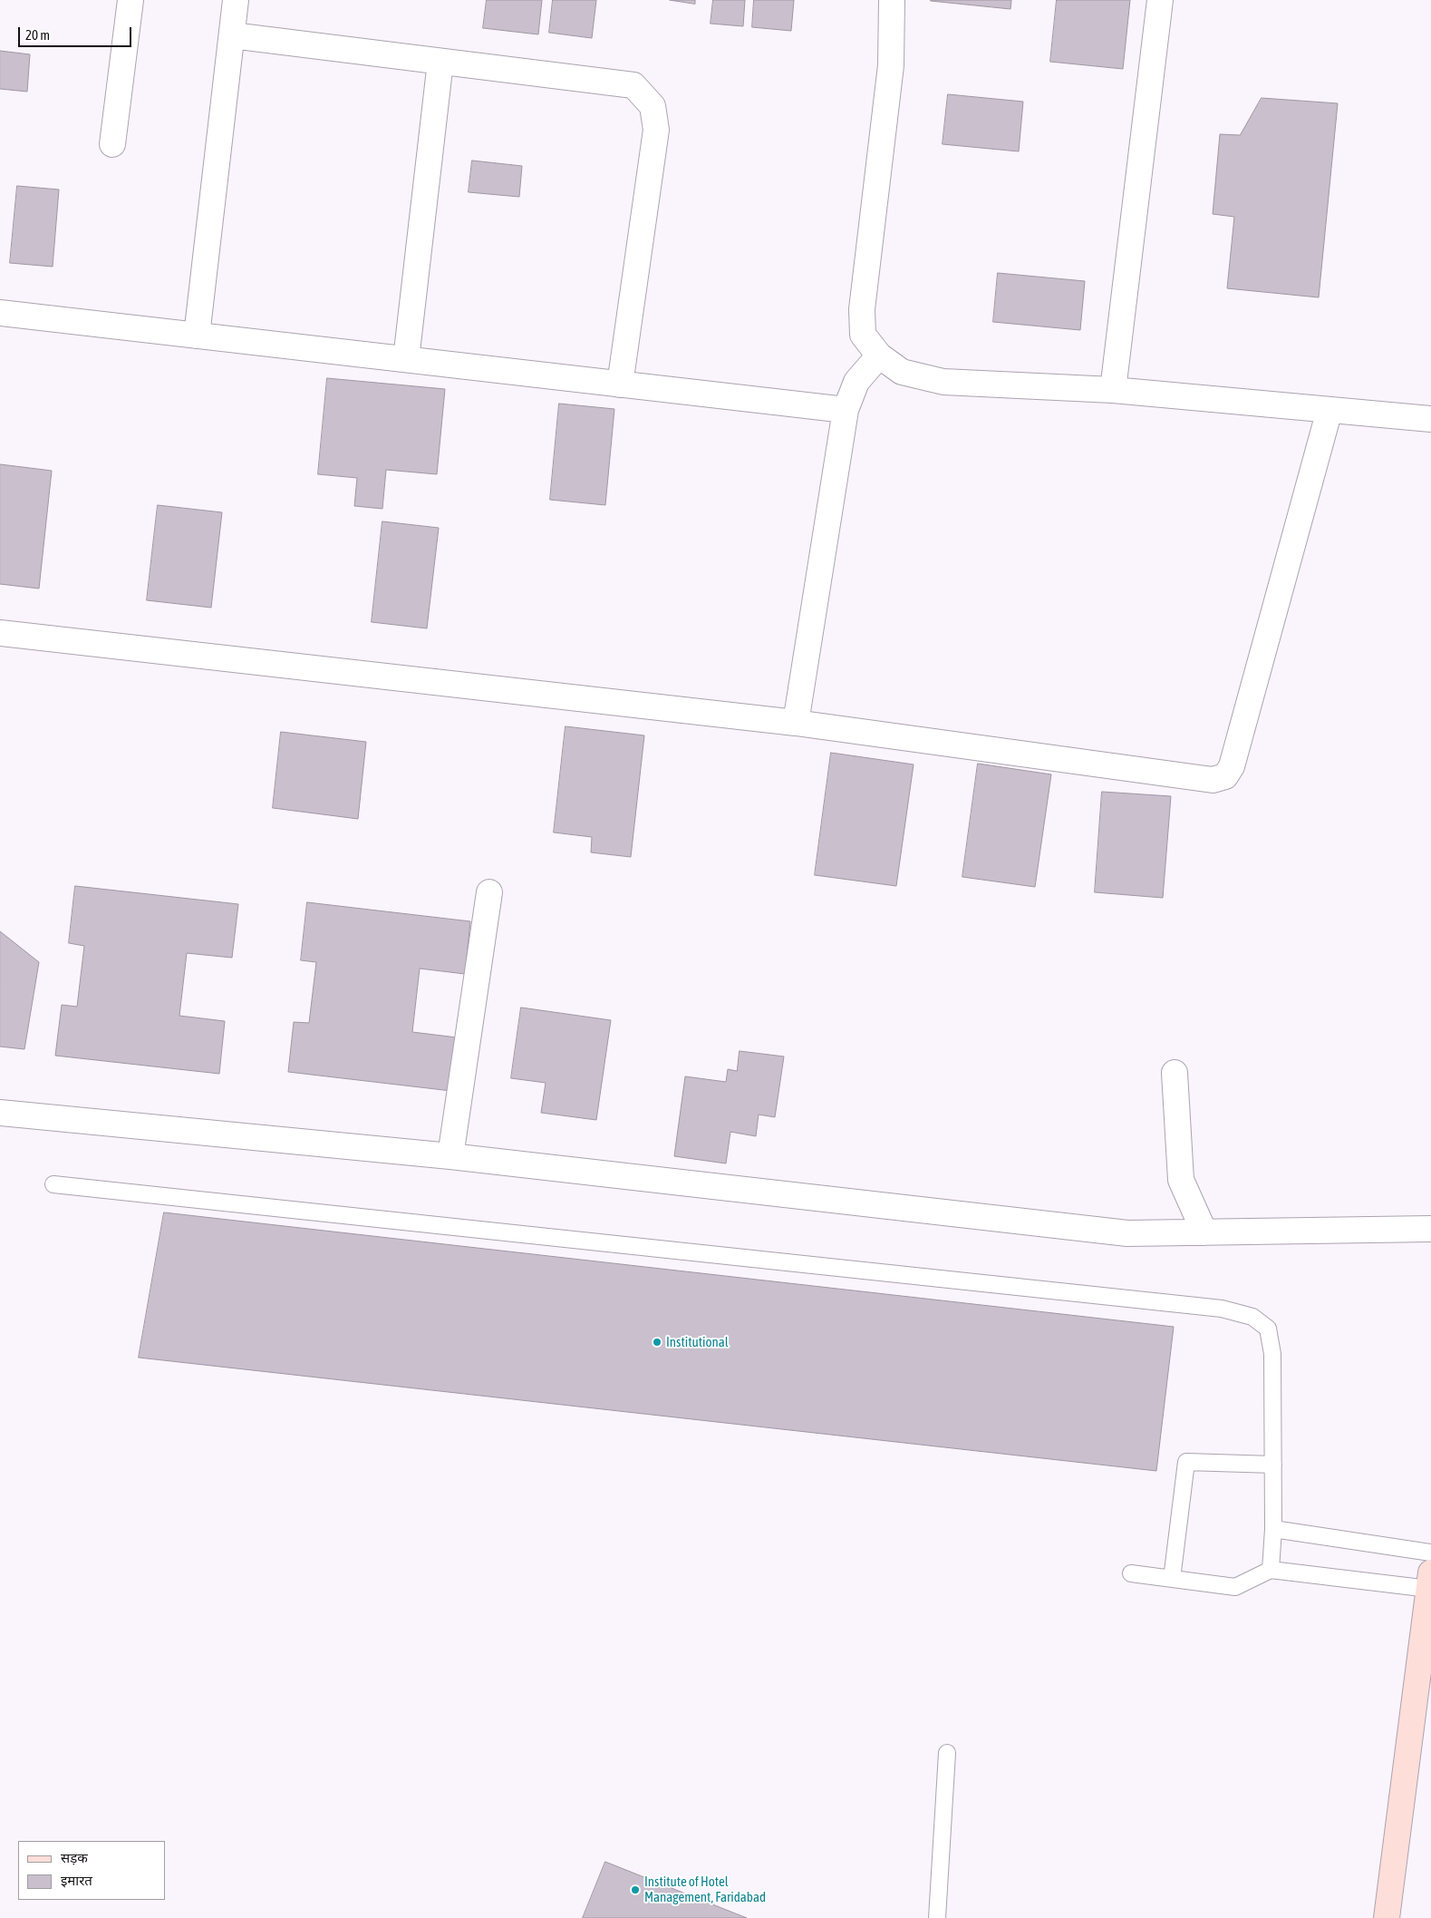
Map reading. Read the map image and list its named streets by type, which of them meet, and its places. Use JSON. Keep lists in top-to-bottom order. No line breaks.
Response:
{"places":["Institutional","Institute of Hotel Management, Faridabad"],"legend":["सड़क","इमारत"],"scale_bar":"20 m"}
